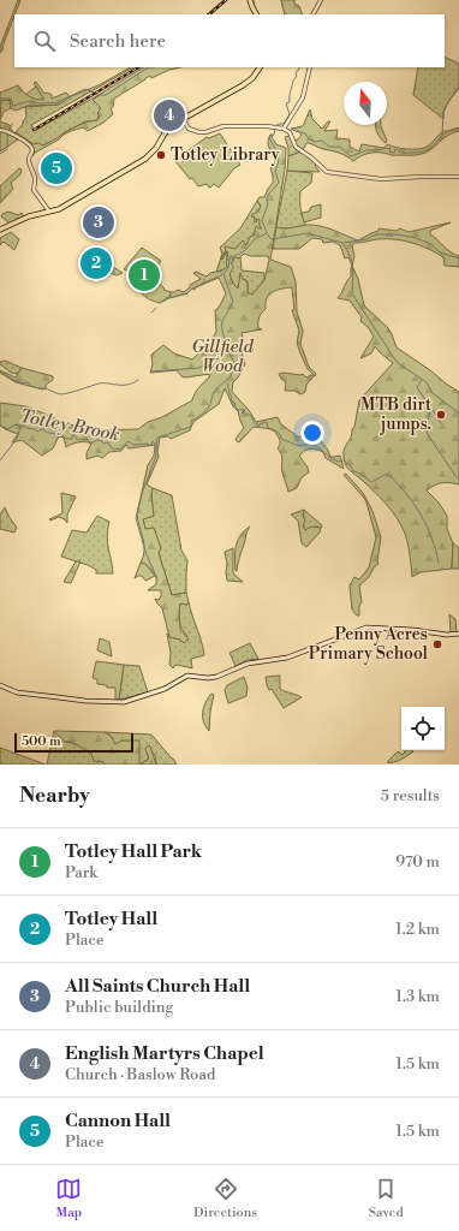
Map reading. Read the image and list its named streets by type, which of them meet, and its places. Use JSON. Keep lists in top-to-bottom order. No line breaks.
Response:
{"water":["Totley Brook"],"parks":["Gillfield Wood"],"places":["Totley Library","MTB dirt jumps.","Penny Acres Primary School"],"scale_bar":"500 m","north":"top","page":{"search":"Search here","pins":["4","5","3","2","1"],"scale":"500 m","heading":["Nearby","5 results"],"list":[{"mark":"1","name":"Totley Hall Park","note":"Park","value":"970 m"},{"mark":"2","name":"Totley Hall","note":"Place","value":"1.2 km"},{"mark":"3","name":"All Saints Church Hall","note":"Public building","value":"1.3 km"},{"mark":"4","name":"English Martyrs Chapel","note":"Church · Baslow Road","value":"1.5 km"},{"mark":"5","name":"Cannon Hall","note":"Place","value":"1.5 km"}],"nav":["Map","Directions","Saved"]}}
